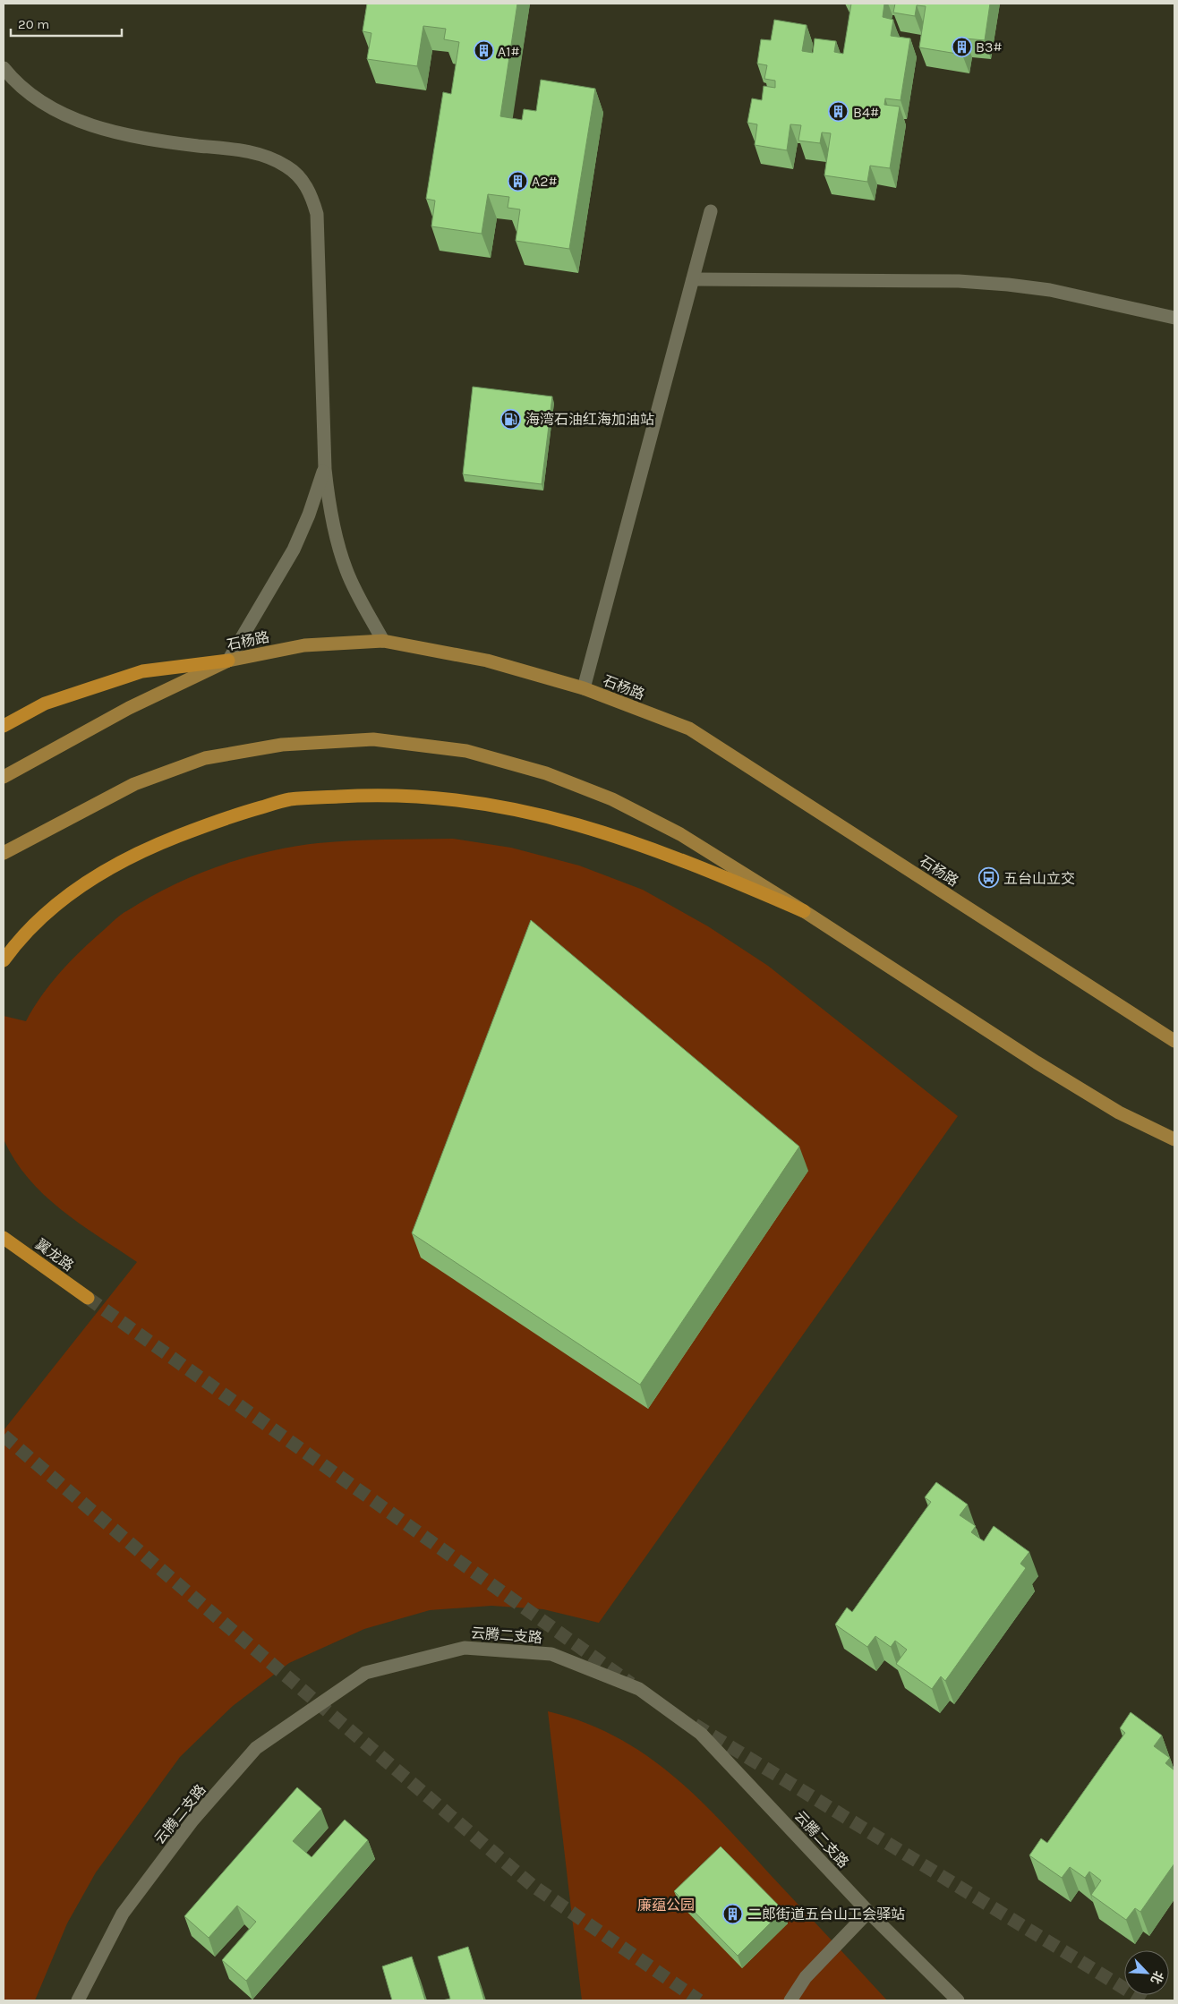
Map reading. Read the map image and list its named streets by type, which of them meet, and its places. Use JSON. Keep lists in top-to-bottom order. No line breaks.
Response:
{"streets":{"highway":["翼龙路"],"main road":["石杨路"],"street":["云腾二支路"]},"parks":["廉蕴公园"],"places":{"building":["B3#","A1#","B4#","A2#","二郎街道五台山工会驿站"],"fuel station":["海湾石油红海加油站"],"bus stop":["五台山立交"]},"scale_bar":"20 m","north":"bottom right"}
